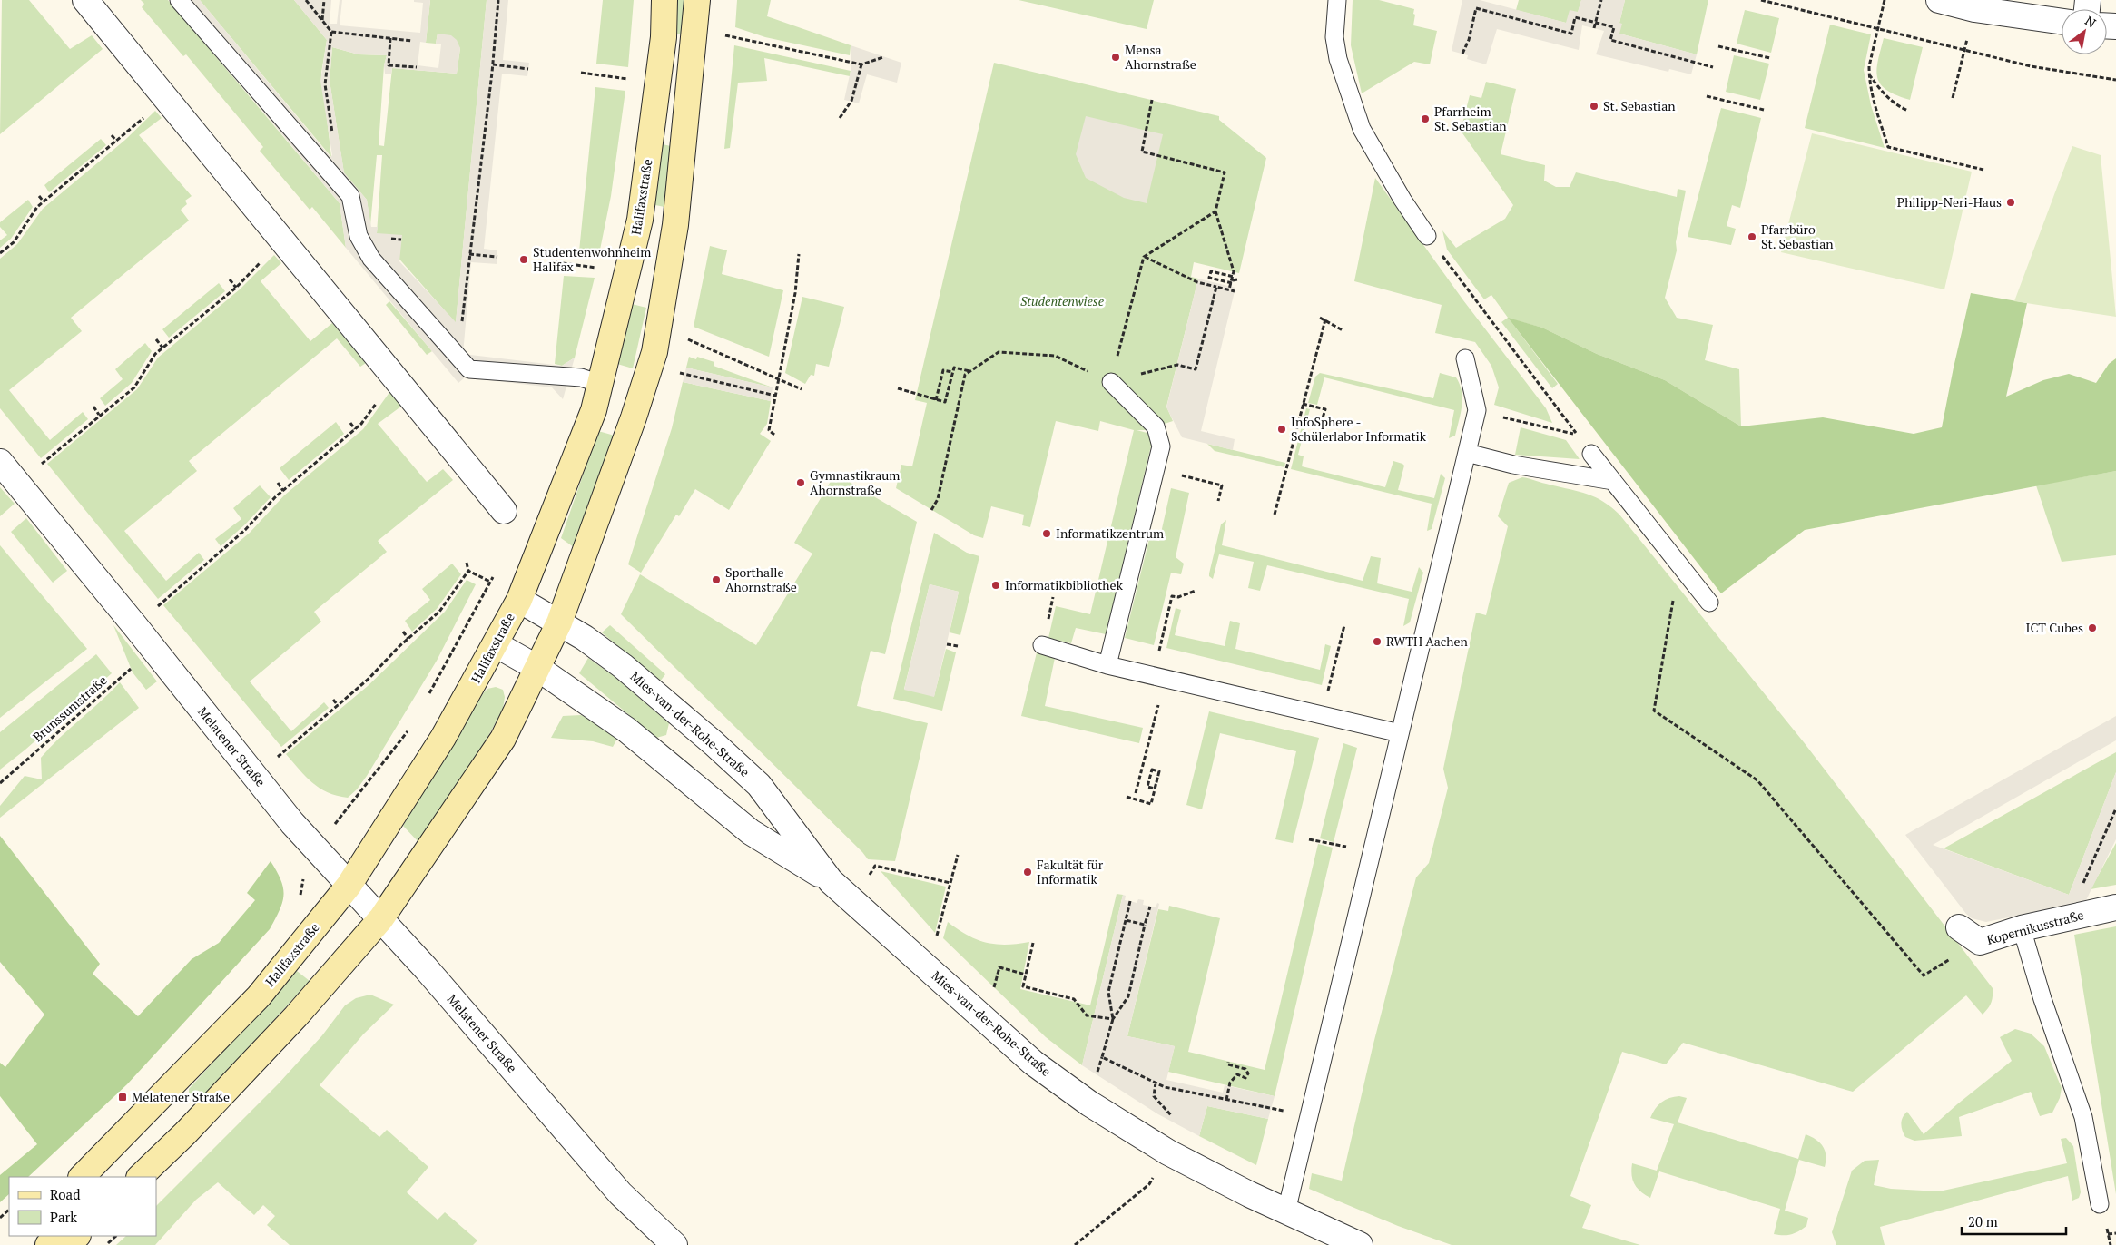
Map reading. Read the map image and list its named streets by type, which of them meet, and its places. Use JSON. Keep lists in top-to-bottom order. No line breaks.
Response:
{"streets":{"main road":["Halifaxstraße"],"street":["Mies-van-der-Rohe-Straße","Melatener Straße","Kopernikusstraße"],"path":["Brunssumstraße"]},"crossings":[["Halifaxstraße","Mies-van-der-Rohe-Straße"],["Halifaxstraße","Melatener Straße"],["Brunssumstraße","Melatener Straße"]],"parks":["Studentenwiese"],"places":{"other":["Mensa Ahornstraße","St. Sebastian","Pfarrheim St. Sebastian","Philipp-Neri-Haus","Pfarrbüro St. Sebastian","Studentenwohnheim Halifax","InfoSphere - Schülerlabor Informatik","Gymnastikraum Ahornstraße","Informatikzentrum","Sporthalle Ahornstraße","Informatikbibliothek","ICT Cubes","RWTH Aachen","Fakultät für Informatik"],"transit":["Melatener Straße"]},"legend":["Road","Park"],"scale_bar":"20 m","north":"top right"}
